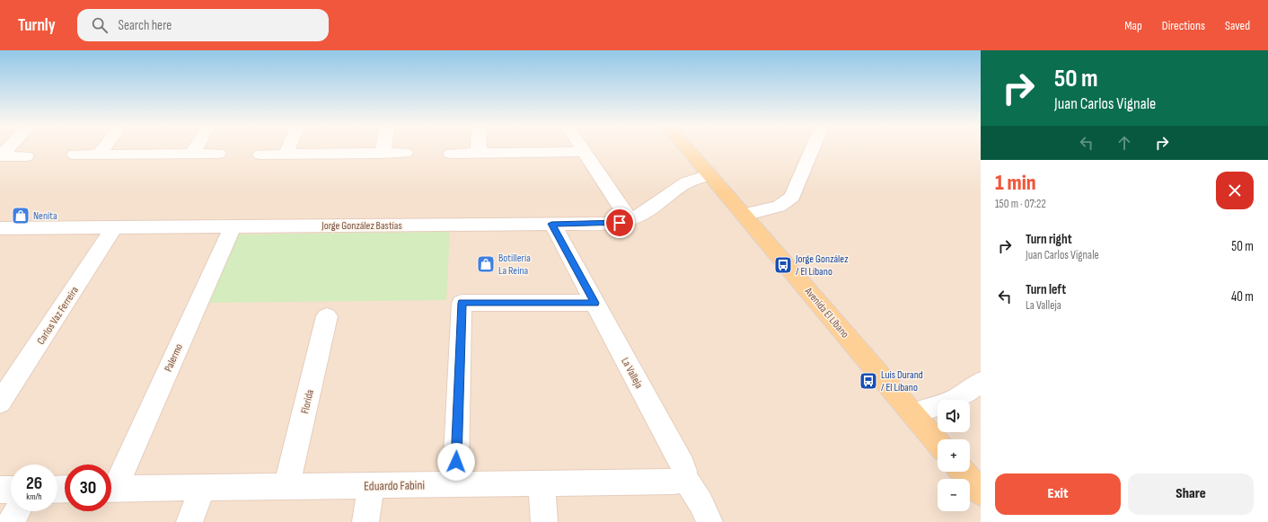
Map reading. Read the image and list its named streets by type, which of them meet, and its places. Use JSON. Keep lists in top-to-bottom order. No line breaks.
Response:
{"streets":{"main road":["Avenida El Líbano"],"street":["Jorge González Bastías","Carlos Vaz Ferreira","Palermo","La Valleja","Florida","Eduardo Fabini"]},"crossings":[["Jorge González Bastías","Avenida El Líbano"],["Jorge González Bastías","Carlos Vaz Ferreira"],["Jorge González Bastías","Palermo"],["Jorge González Bastías","La Valleja"],["La Valleja","Eduardo Fabini"],["Florida","Eduardo Fabini"]],"places":{"shop":["Nenita","Botillería La Reina"],"bus stop":["Jorge González / El Líbano","Luis Durand / El Líbano"]},"page":{"header":"Turnly","search":"Search here","nav":["Map","Directions","Saved"],"turn":["50 m","Juan Carlos Vignale"],"heading":["1 min","150 m · 07:22"],"list":[{"name":"Turn right","note":"Juan Carlos Vignale","value":"50 m"},{"name":"Turn left","note":"La Valleja","value":"40 m"}],"map_buttons":["+","−"],"speed":"26 km/h","limit":"30","buttons":["Exit","Share"]}}
